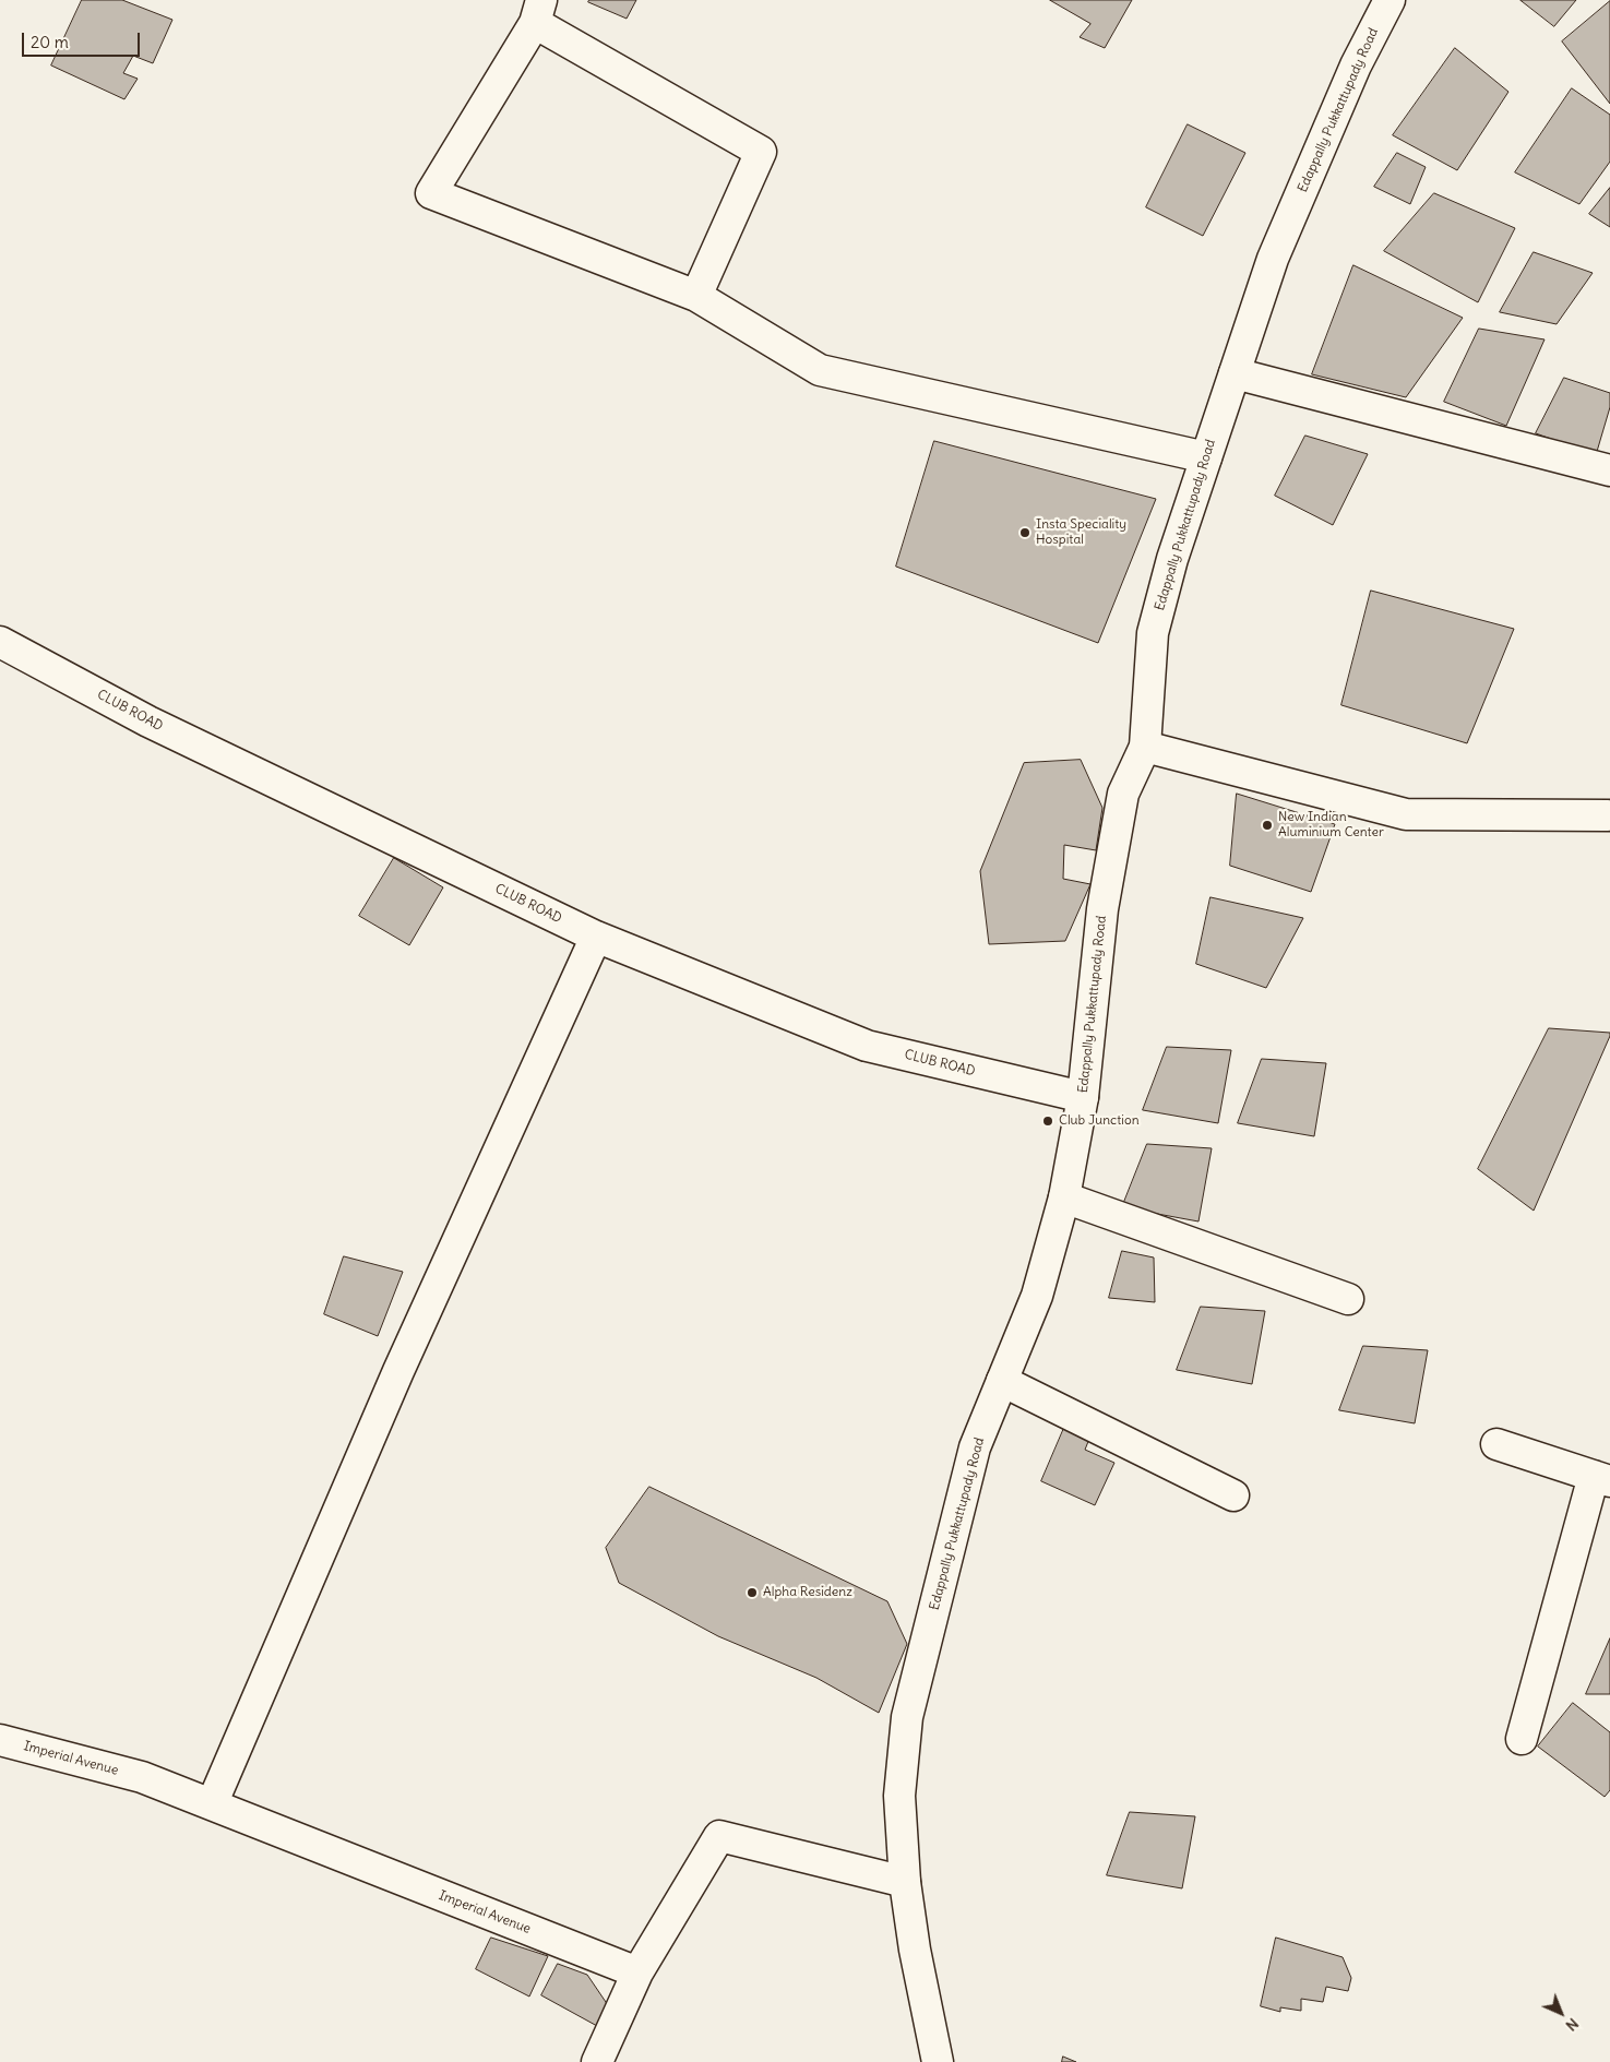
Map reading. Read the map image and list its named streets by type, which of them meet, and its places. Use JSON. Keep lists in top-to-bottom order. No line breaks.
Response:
{"streets":{"street":["Edappally Pukkattupady Road","CLUB ROAD","Imperial Avenue"]},"crossings":[["Edappally Pukkattupady Road","CLUB ROAD"]],"places":["Insta Speciality Hospital","New Indian Aluminium Center","Club Junction","Alpha Residenz"],"scale_bar":"20 m","north":"bottom right"}
